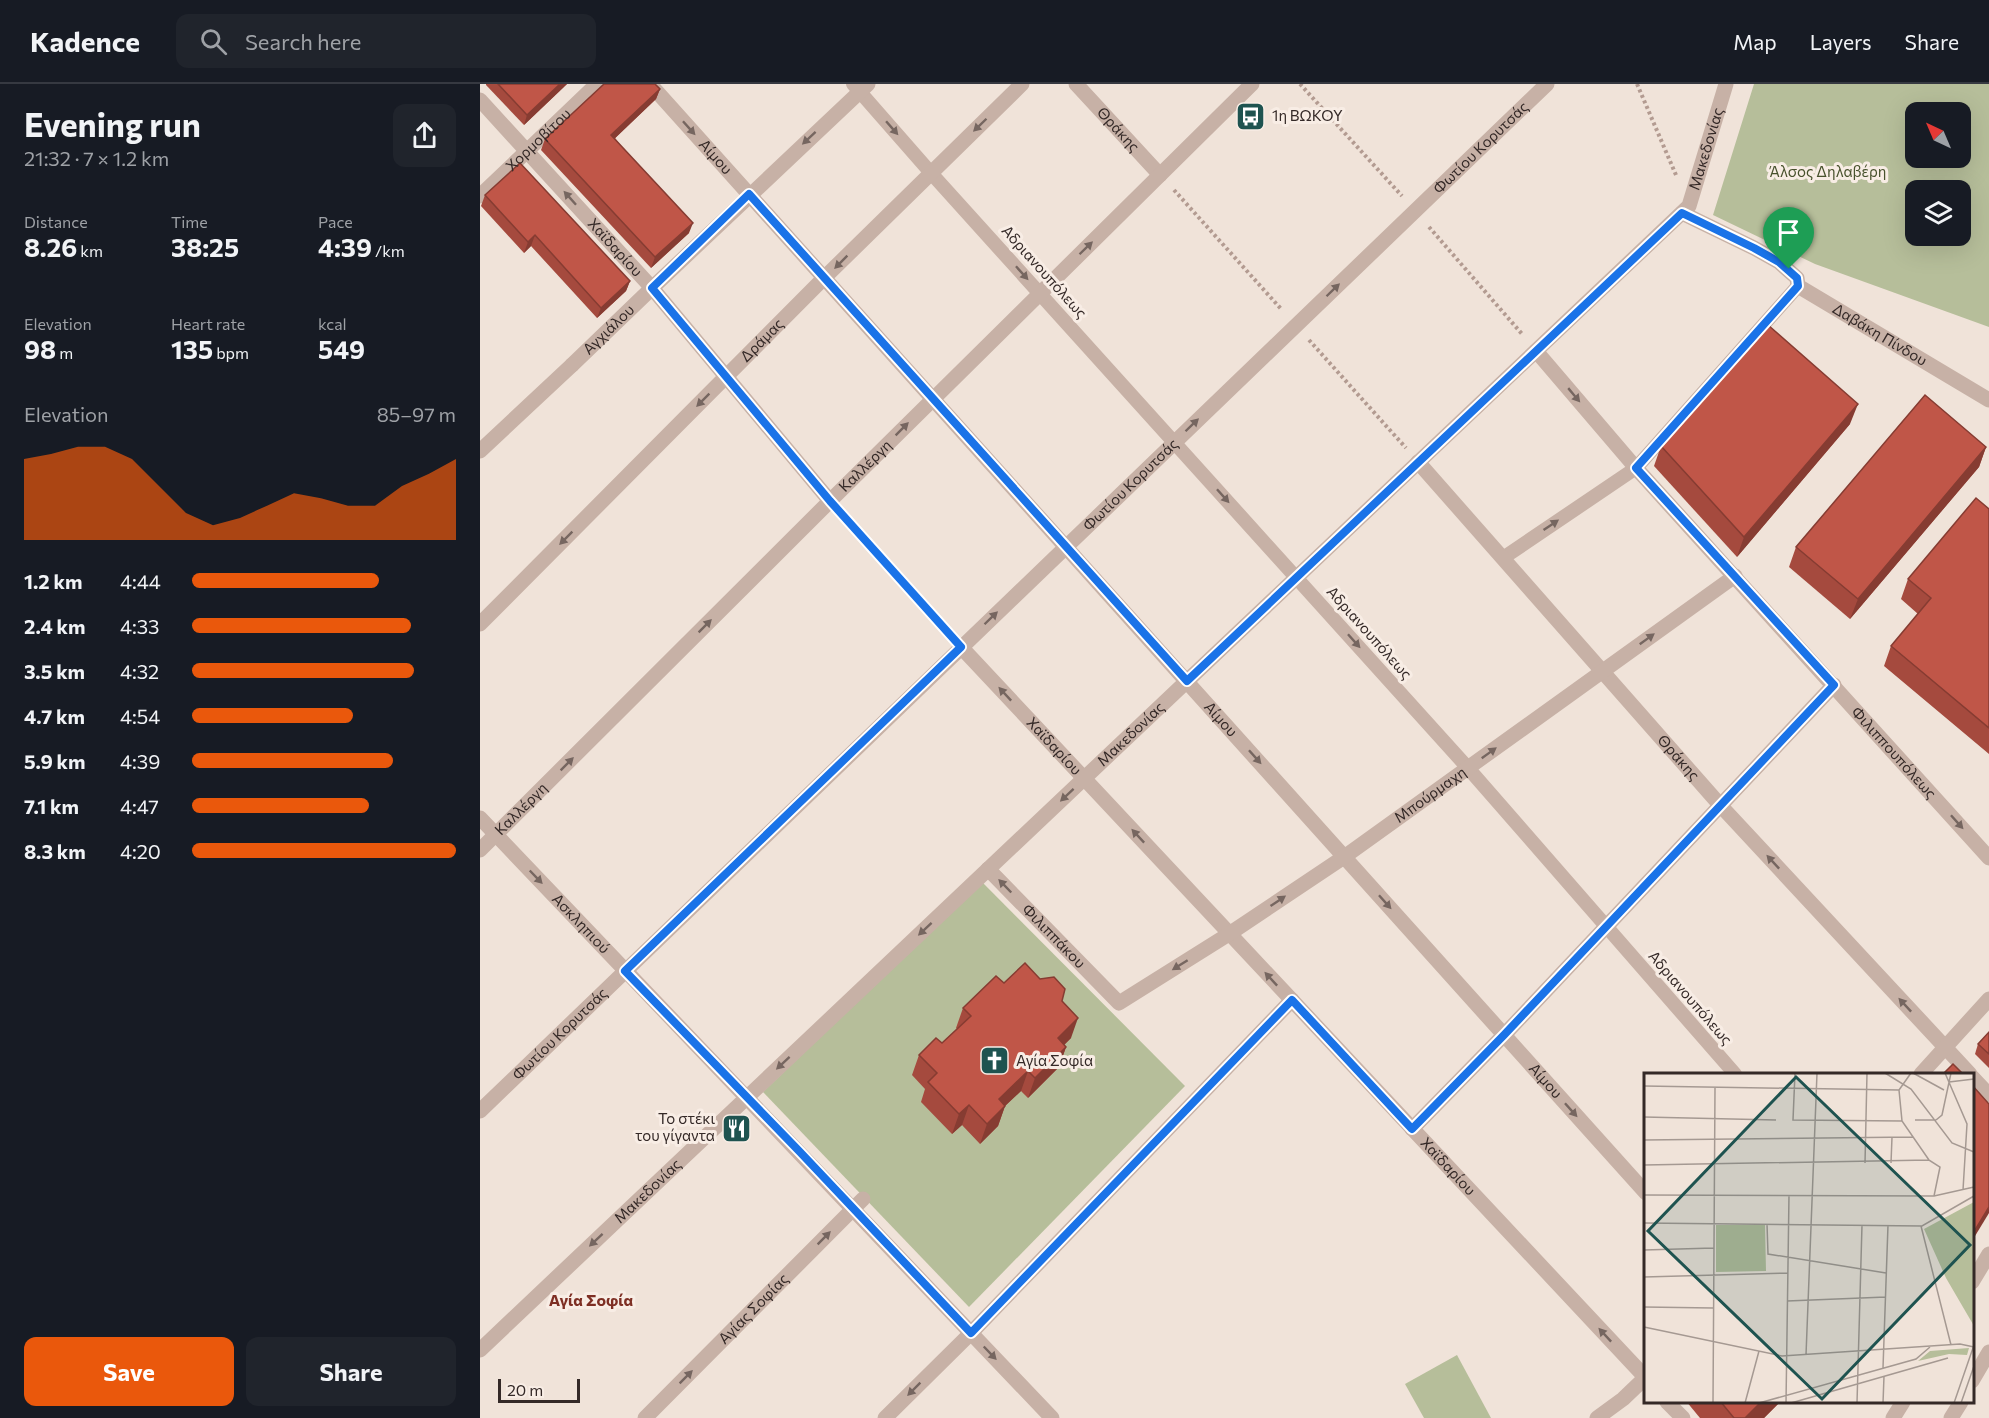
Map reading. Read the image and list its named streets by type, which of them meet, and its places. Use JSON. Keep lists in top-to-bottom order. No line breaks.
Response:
{"streets":{"street":["Θράκης","Χορμοβίτου","Φωτίου Κορυτσάς","Μακεδονίας","Αίμου","Χαϊδαρίου","Αγχιάλου","Δαβάκη Πίνδου","Δράμας","Καλλέργη","Φιλιππουπόλεως","Μπούρμαχη","Ασκληπιού","Φιλιππάκου","Αγίας Σοφίας"],"lane":["Αδριανουπόλεως"]},"crossings":[["Θράκης","Μακεδονίας"],["Θράκης","Καλλέργη"],["Θράκης","Μπούρμαχη"],["Χορμοβίτου","Χαϊδαρίου"],["Φωτίου Κορυτσάς","Αίμου"],["Φωτίου Κορυτσάς","Χαϊδαρίου"],["Φωτίου Κορυτσάς","Αδριανουπόλεως"],["Φωτίου Κορυτσάς","Ασκληπιού"],["Μακεδονίας","Αίμου"],["Μακεδονίας","Χαϊδαρίου"],["Μακεδονίας","Αδριανουπόλεως"],["Μακεδονίας","Δαβάκη Πίνδου"],["Μακεδονίας","Φιλιππουπόλεως"],["Μακεδονίας","Ασκληπιού"],["Μακεδονίας","Φιλιππάκου"],["Αίμου","Αγχιάλου"],["Αίμου","Δράμας"],["Αίμου","Καλλέργη"],["Αίμου","Μπούρμαχη"],["Χαϊδαρίου","Αγχιάλου"],["Χαϊδαρίου","Δράμας"],["Χαϊδαρίου","Καλλέργη"],["Χαϊδαρίου","Μπούρμαχη"],["Αδριανουπόλεως","Αγχιάλου"],["Αδριανουπόλεως","Δράμας"],["Αδριανουπόλεως","Καλλέργη"],["Αδριανουπόλεως","Μπούρμαχη"],["Καλλέργη","Ασκληπιού"],["Φιλιππουπόλεως","Μπούρμαχη"],["Μπούρμαχη","Φιλιππάκου"],["Ασκληπιού","Αγίας Σοφίας"]],"one_way":["Φωτίου Κορυτσάς","Μακεδονίας","Αίμου","Χαϊδαρίου","Αδριανουπόλεως","Δράμας","Καλλέργη","Φιλιππουπόλεως","Ασκληπιού","Φιλιππάκου","Αγίας Σοφίας"],"districts":["Αγία Σοφία"],"parks":["Άλσος Δηλαβέρη"],"places":{"bus stop":["1η ΒΩΚΟΥ"],"church":["Αγία Σοφία"],"restaurant":["Το στέκι του γίγαντα"]},"scale_bar":"20 m","north":"top left","page":{"header":"Kadence","search":"Search here","nav":["Map","Layers","Share"],"heading":["Evening run","21:32 · 7 × 1.2 km"],"stats":[["Distance","8.26 km"],["Time","38:25"],["Pace","4:39 /km"],["Elevation","98 m"],["Heart rate","135 bpm"],["kcal","549"]],"chart":["Elevation","85–97 m"],"list":[{"name":"1.2 km","note":"4:44"},{"name":"2.4 km","note":"4:33"},{"name":"3.5 km","note":"4:32"},{"name":"4.7 km","note":"4:54"},{"name":"5.9 km","note":"4:39"},{"name":"7.1 km","note":"4:47"},{"name":"8.3 km","note":"4:20"}],"buttons":["Save","Share"],"scale":"20 m"}}
